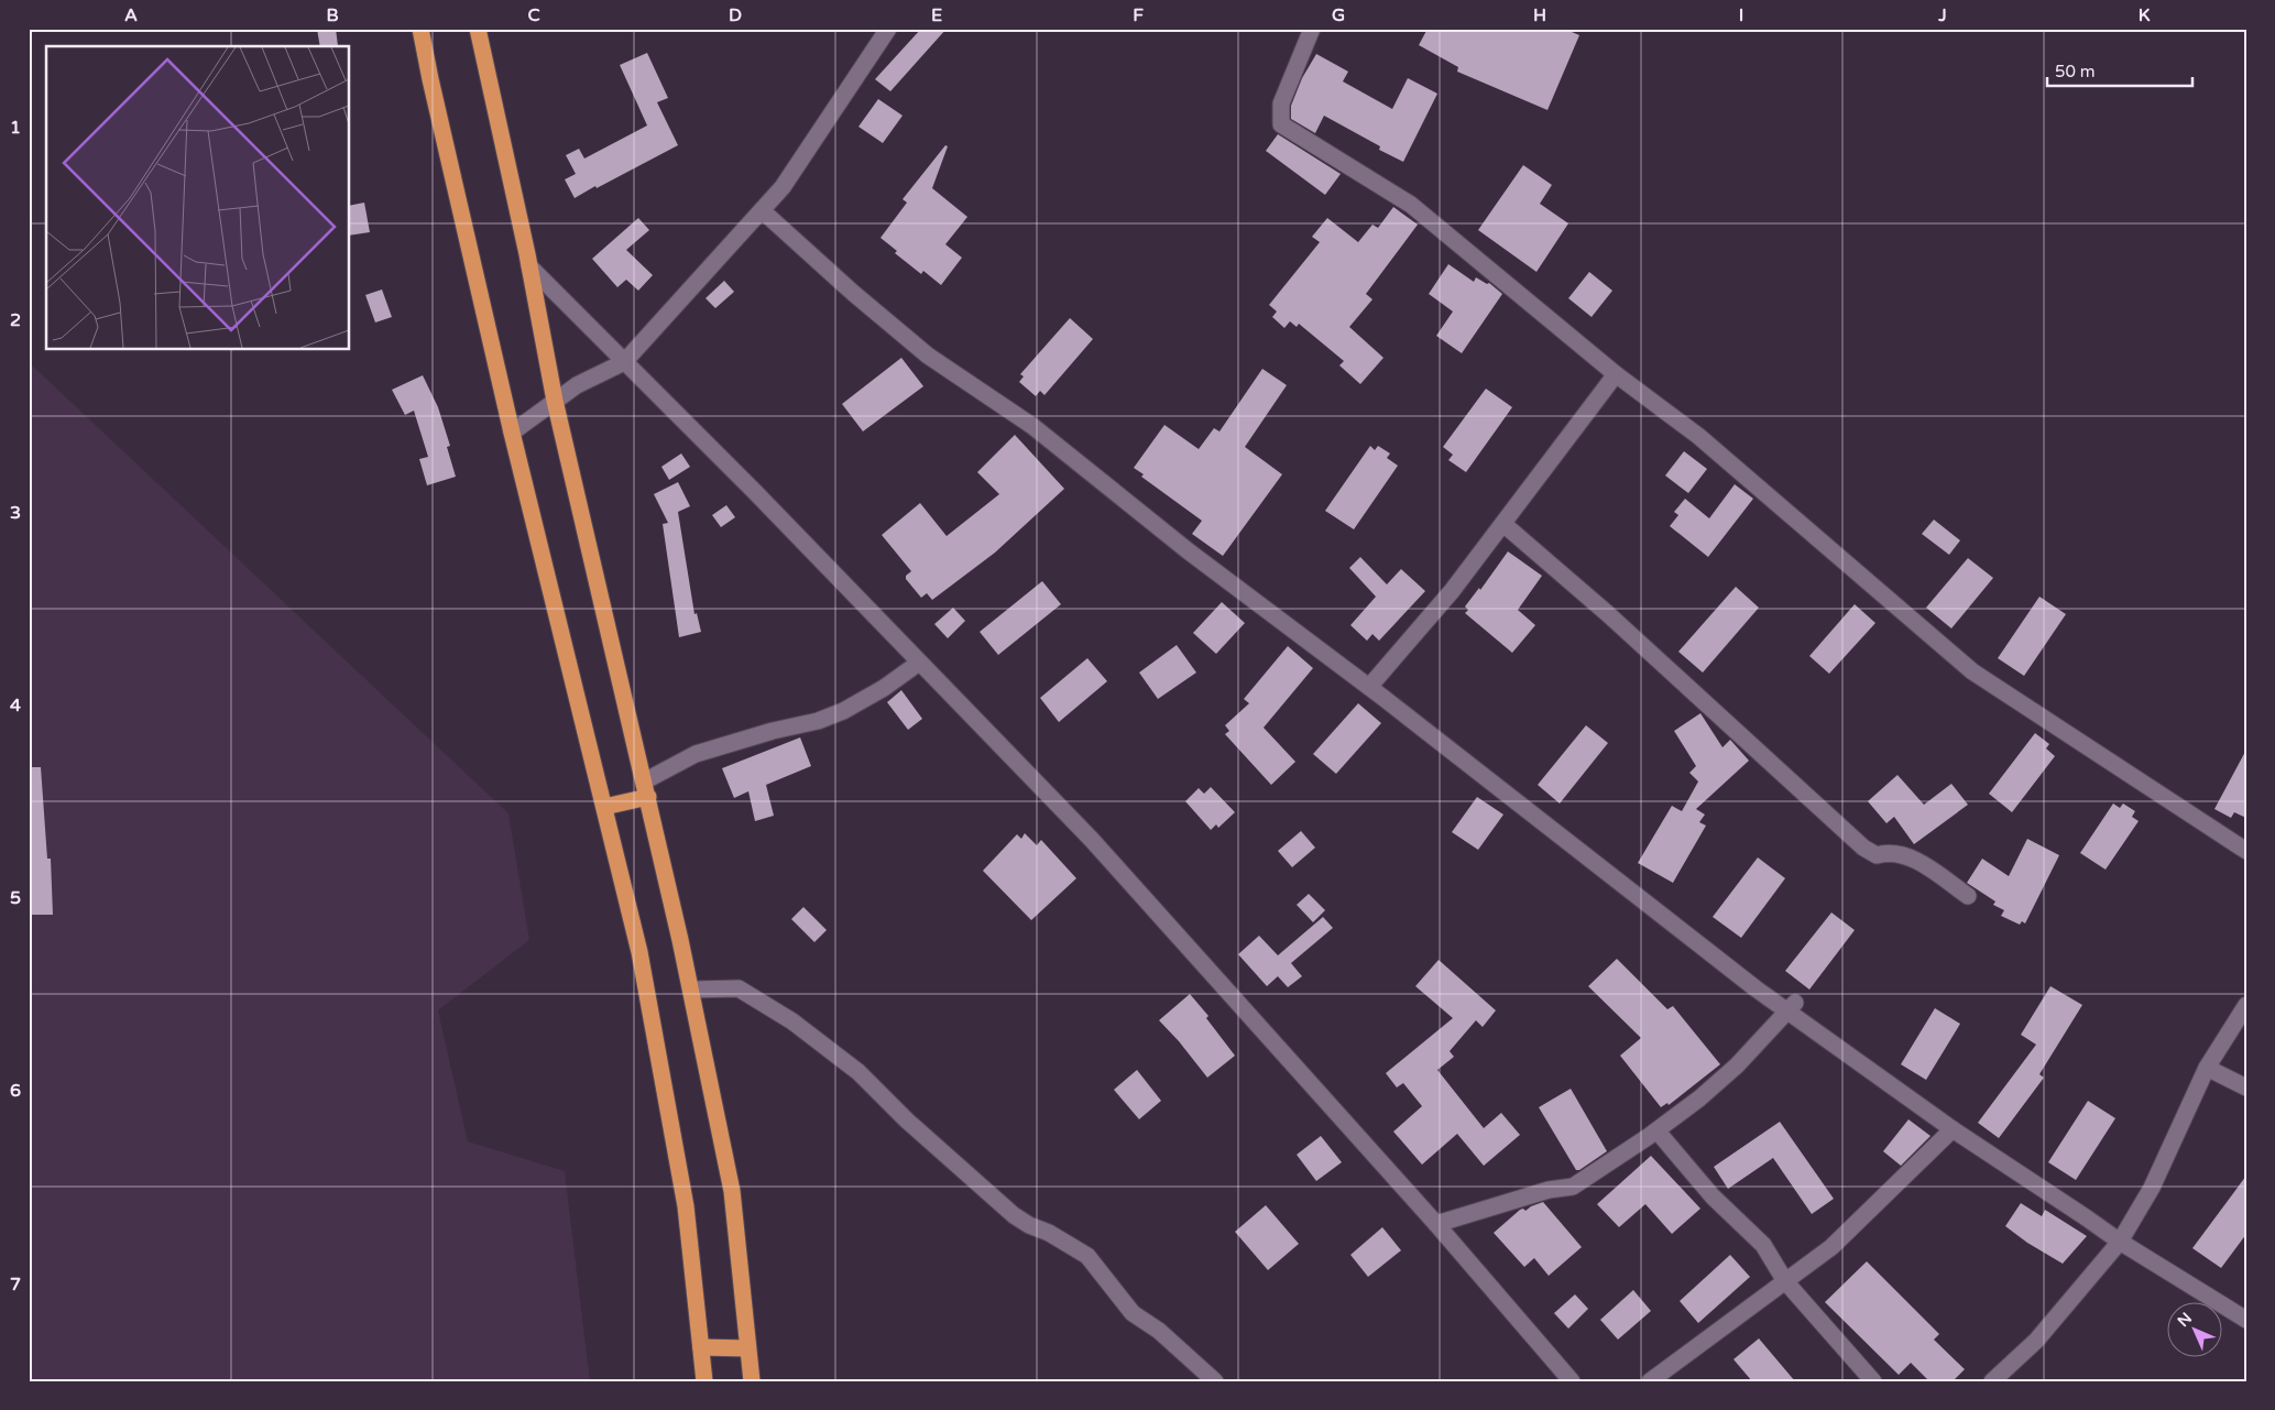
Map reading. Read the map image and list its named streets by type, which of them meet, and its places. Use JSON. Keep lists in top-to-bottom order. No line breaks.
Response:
{"scale_bar":"50 m","north":"top left","grid":{"columns":["A","B","C","D","E","F","G","H","I","J","K"],"rows":["1","2","3","4","5","6","7"]}}
